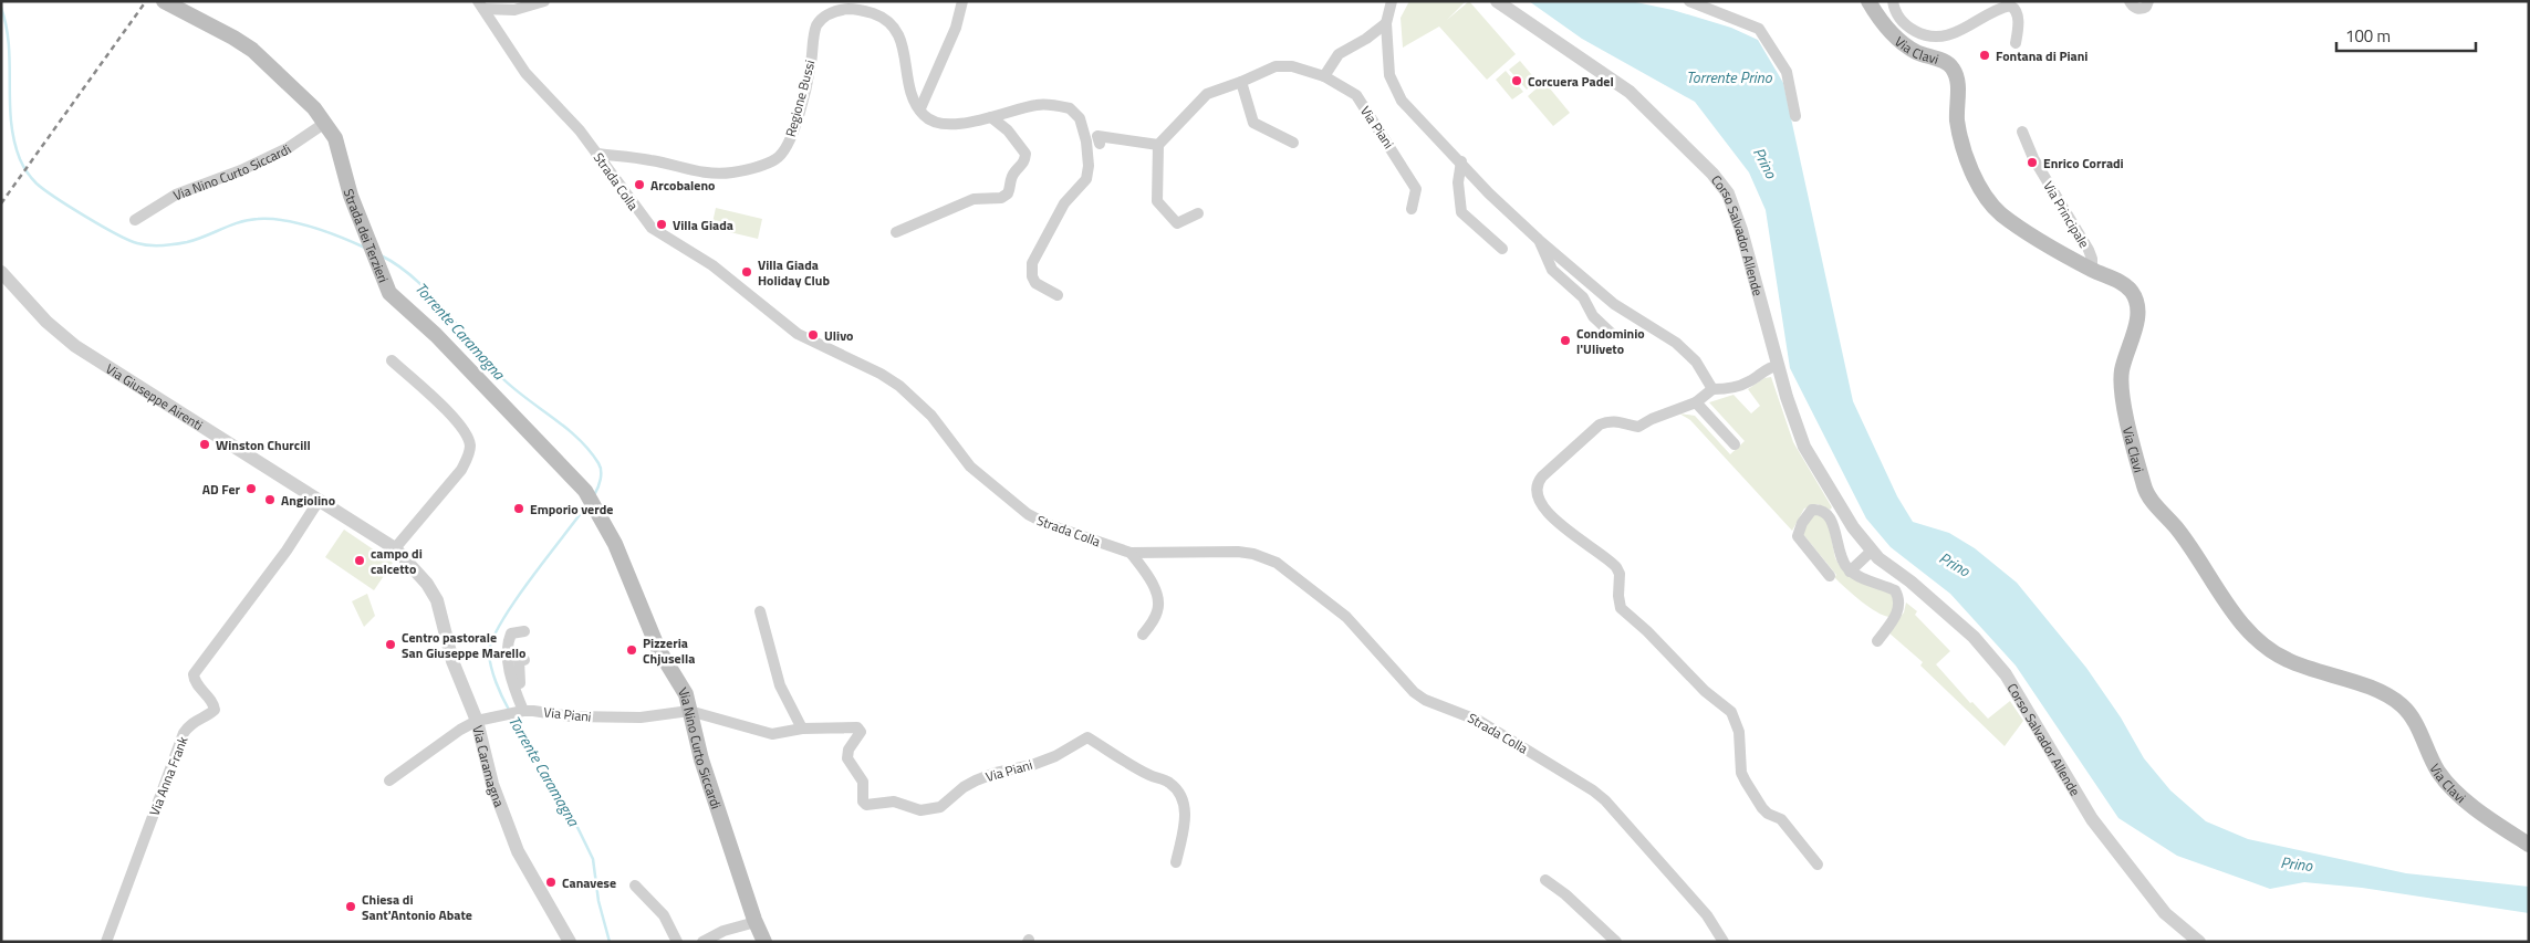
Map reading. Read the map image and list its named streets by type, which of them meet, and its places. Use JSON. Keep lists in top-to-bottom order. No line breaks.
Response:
{"streets":{"main road":["Via Clavi","Via Nino Curto Siccardi","Strada dei Terzieri"],"street":["Regione Bussi","Via Piani","Strada Colla","Via Principale","Corso Salvador Allende","Via Giuseppe Airenti","Via Caramagna","Via Anna Frank"]},"crossings":[["Via Clavi","Via Principale"],["Regione Bussi","Strada Colla"],["Via Piani","Via Nino Curto Siccardi"],["Via Piani","Via Caramagna"],["Via Nino Curto Siccardi","Strada dei Terzieri"],["Via Giuseppe Airenti","Via Caramagna"],["Via Giuseppe Airenti","Via Anna Frank"]],"water":["Torrente Prino","Prino","Torrente Caramagna"],"places":["Fontana di Piani","Corcuera Padel","Enrico Corradi","Arcobaleno","Villa Giada","Villa Giada Holiday Club","Ulivo","Condominio l'Uliveto","Winston Churcill","AD Fer","Angiolino","Emporio verde","campo di calcetto","Centro pastorale San Giuseppe Marello","Pizzeria Chjusella","Canavese","Chiesa di Sant'Antonio Abate"],"scale_bar":"100 m"}
